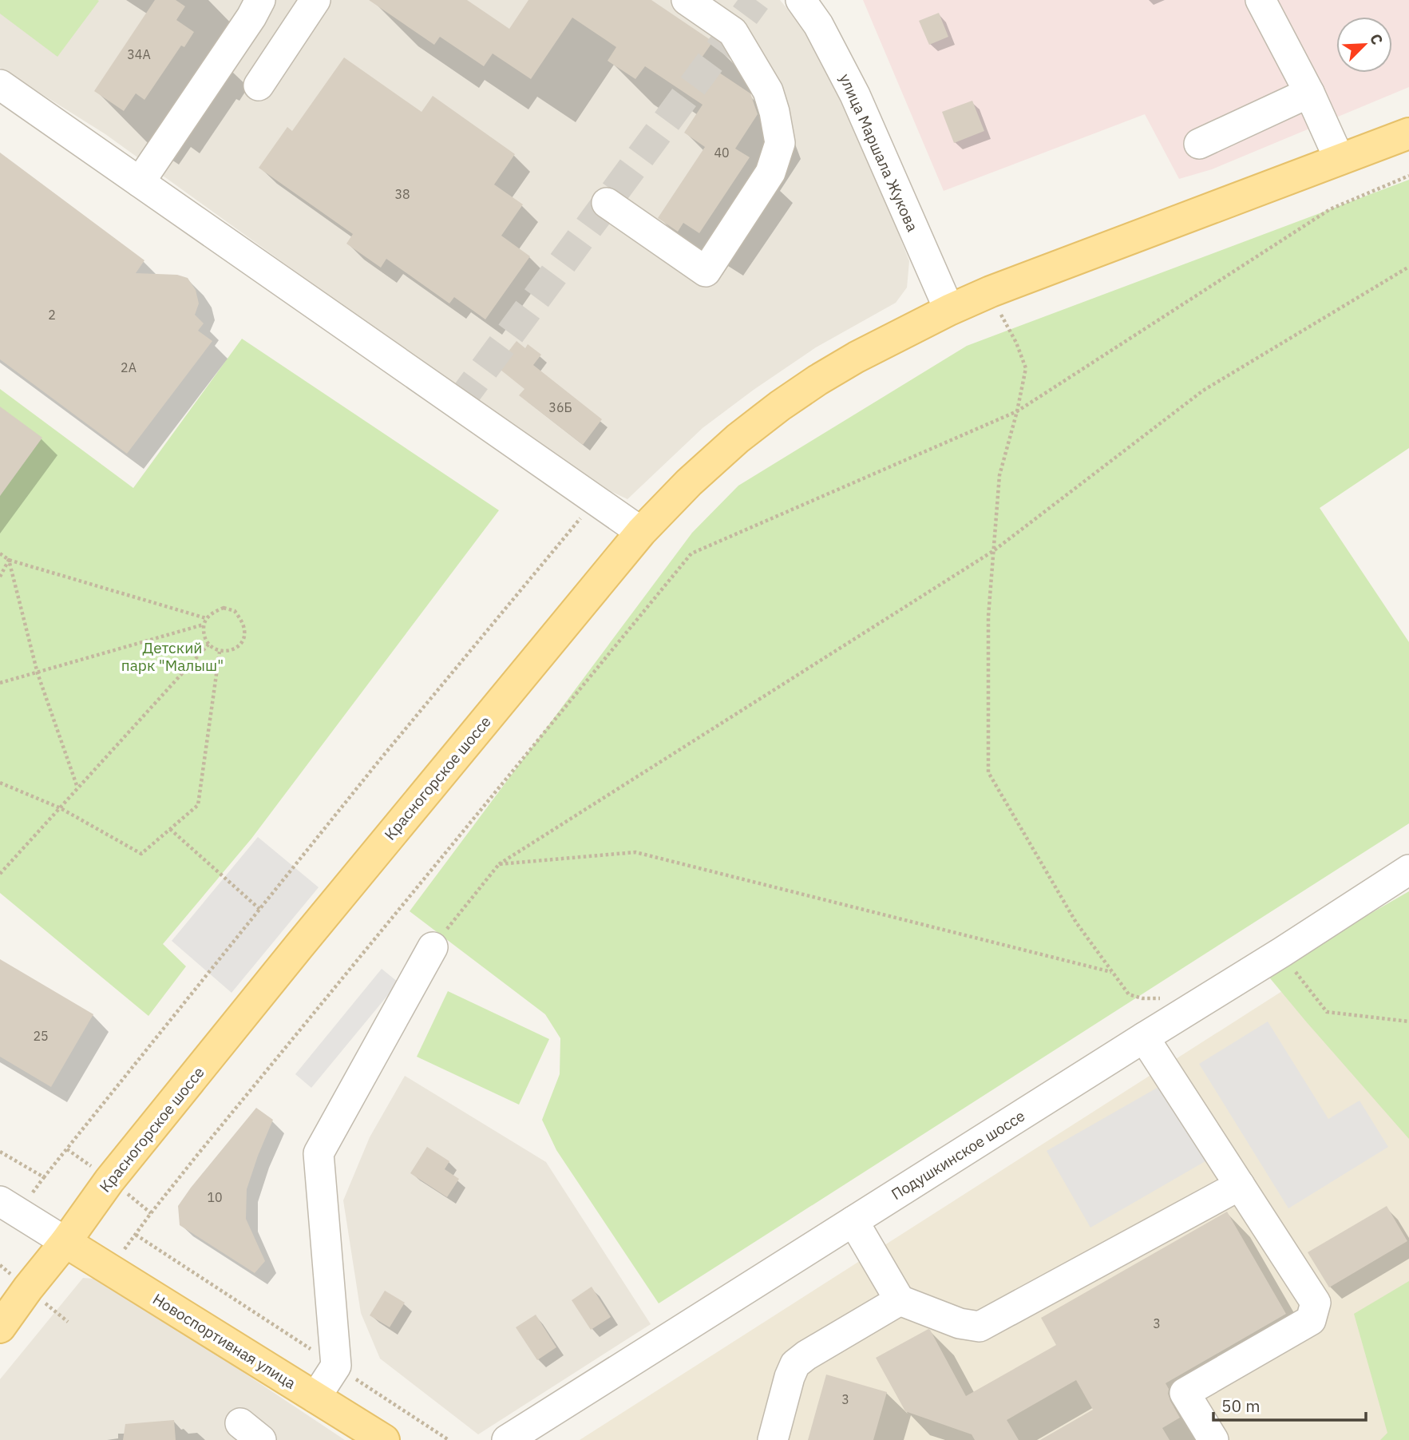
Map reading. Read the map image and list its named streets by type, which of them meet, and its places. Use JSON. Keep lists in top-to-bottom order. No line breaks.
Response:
{"streets":{"main road":["Красногорское шоссе","Новоспортивная улица"],"street":["улица Маршала Жукова","Подушкинское шоссе"]},"crossings":[["улица Маршала Жукова","Красногорское шоссе"],["Красногорское шоссе","Новоспортивная улица"]],"parks":["Детский парк \"Малыш\""],"house_numbers":["34А","40","38","2","2А","36Б","25","10","3","3"],"scale_bar":"50 m","north":"top right"}
